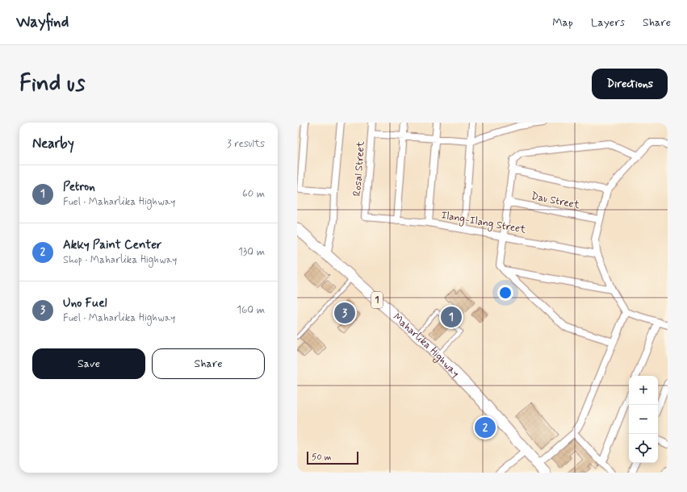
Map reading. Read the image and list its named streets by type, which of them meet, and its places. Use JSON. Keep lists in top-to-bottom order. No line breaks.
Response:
{"streets":{"main road":["1","Maharlika Highway"],"street":["Rosal Street","Dau Street","Ilang-Ilang Street"]},"crossings":[["Rosal Street","Ilang-Ilang Street"]],"scale_bar":"50 m","page":{"header":"Wayfind","nav":["Map","Layers","Share"],"buttons":["Directions",["Save","Share"]],"title":"Find us","heading":["Nearby","3 results"],"list":[{"mark":"1","name":"Petron","note":"Fuel · Maharlika Highway","value":"60 m"},{"mark":"2","name":"Akky Paint Center","note":"Shop · Maharlika Highway","value":"130 m"},{"mark":"3","name":"Uno Fuel","note":"Fuel · Maharlika Highway","value":"160 m"}],"pins":["3","1","2"],"map_buttons":["+","−"],"scale":"50 m"}}
